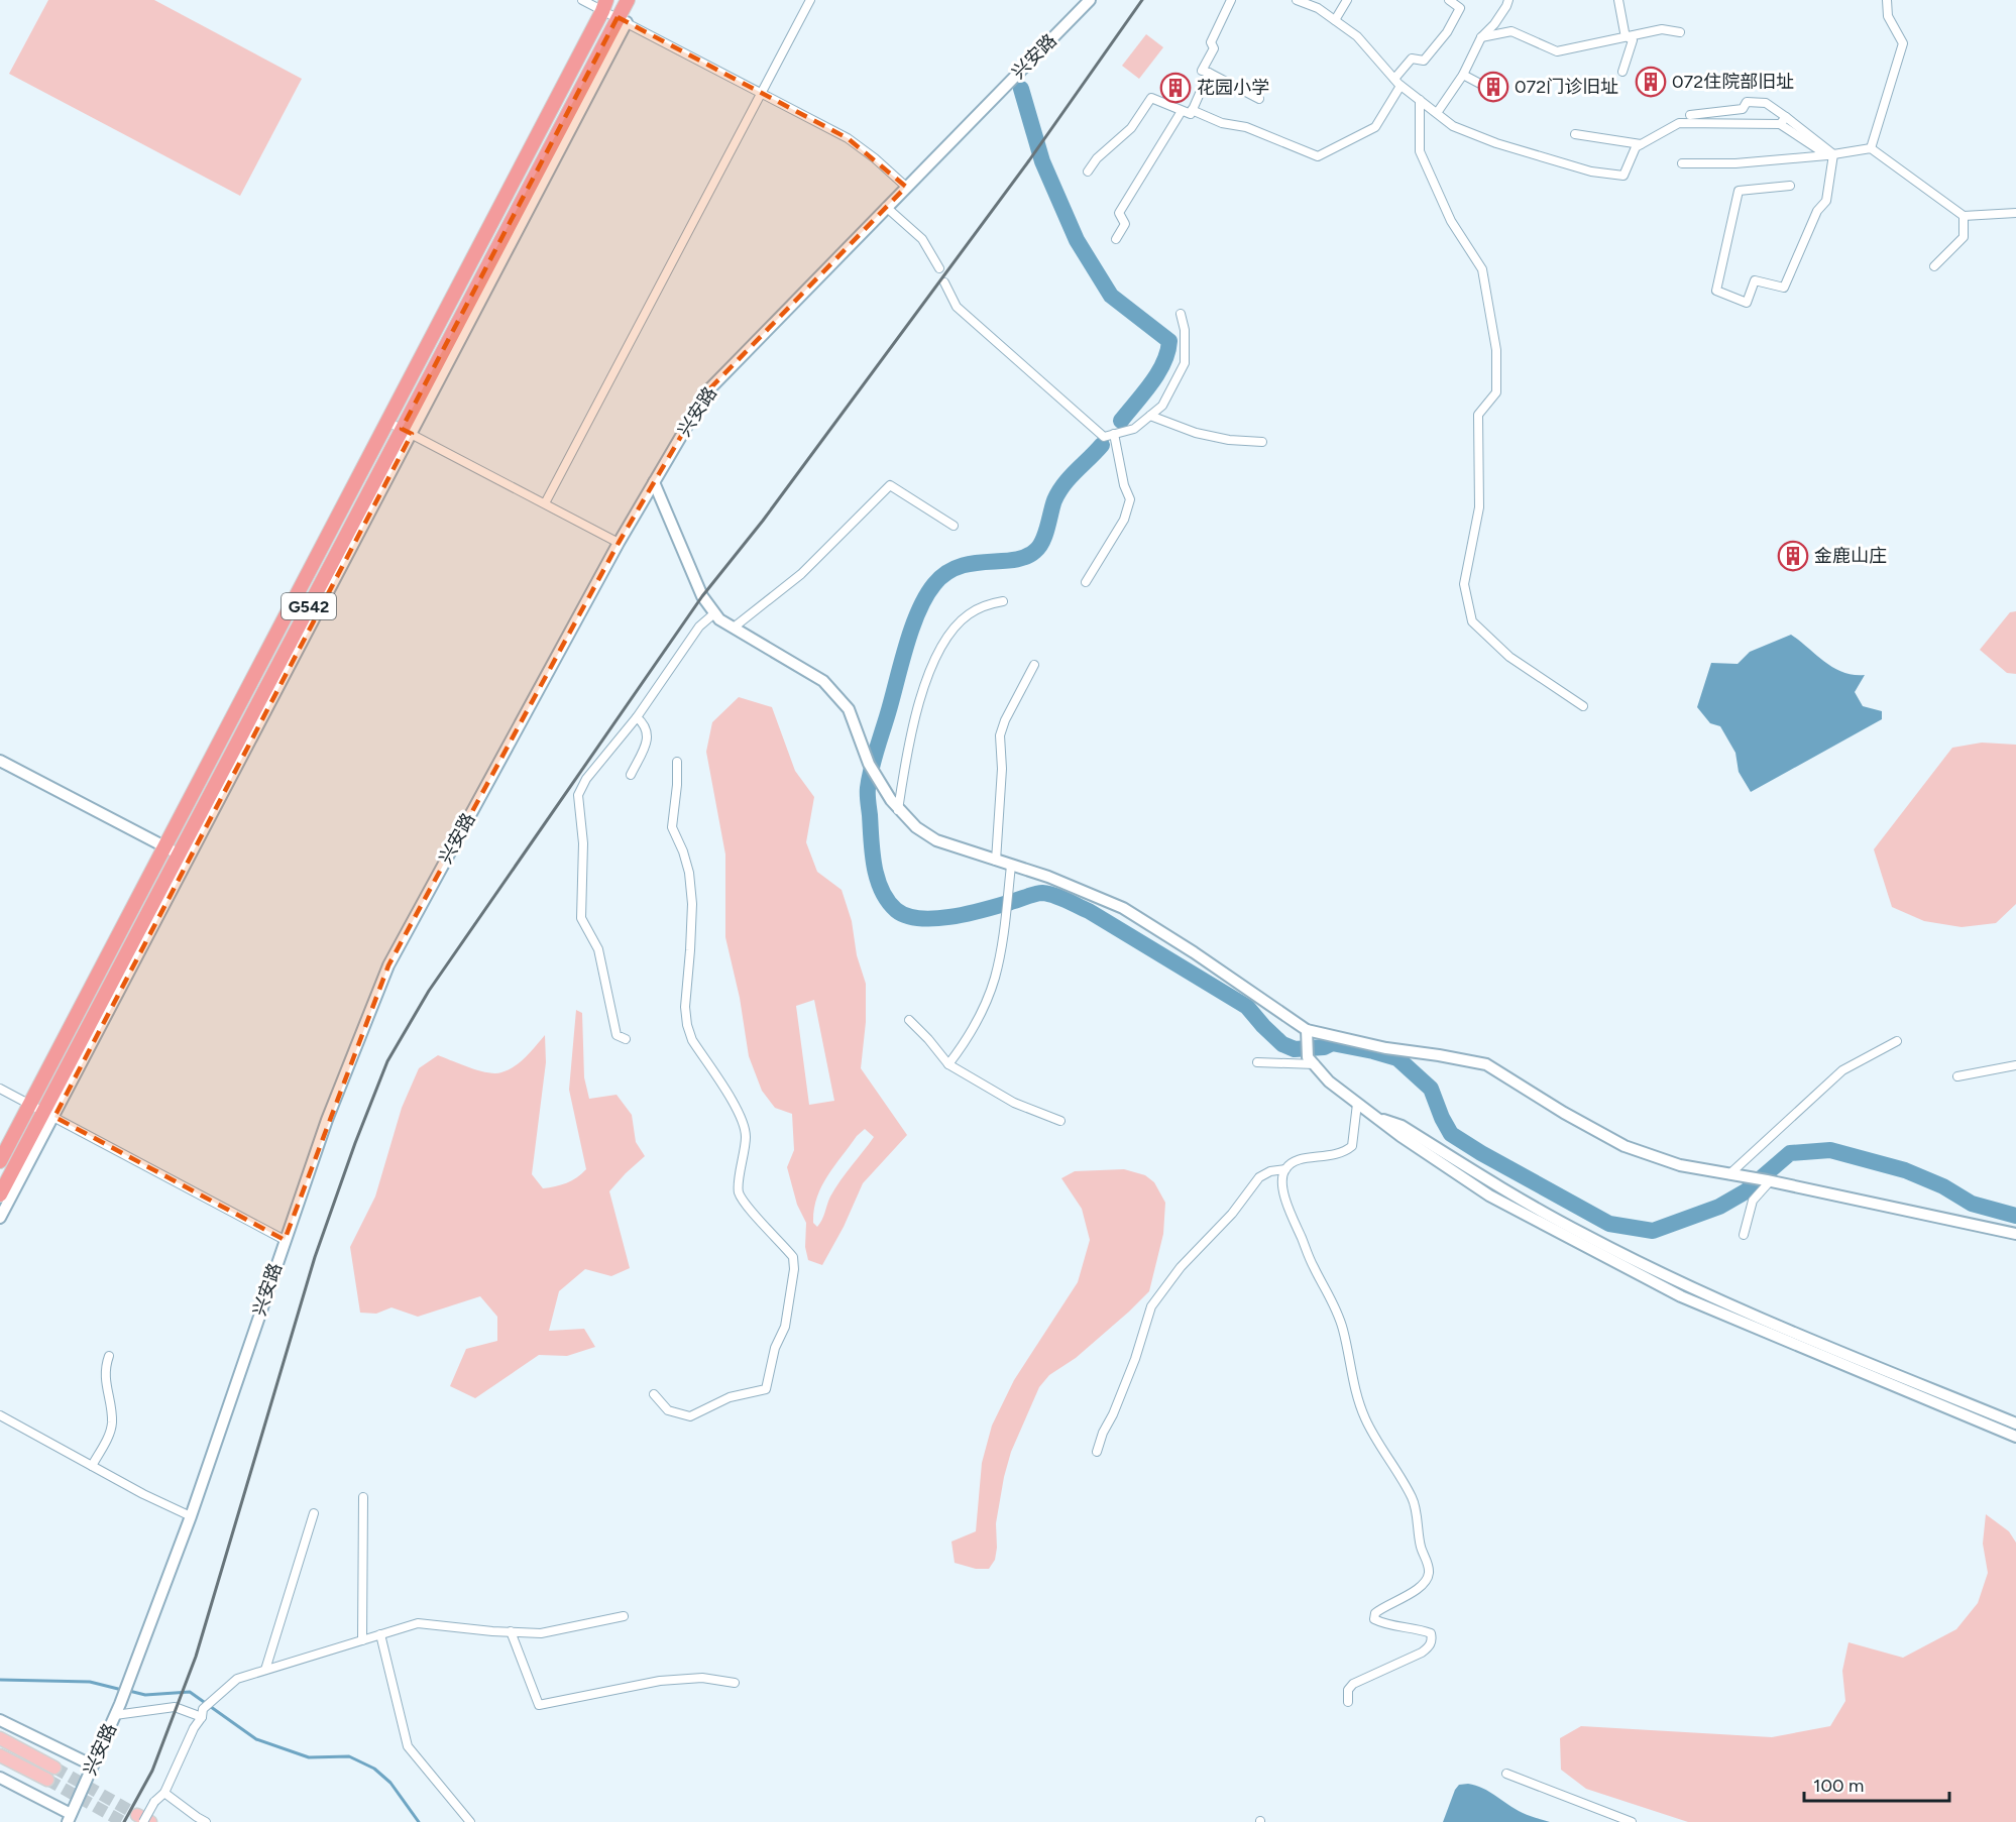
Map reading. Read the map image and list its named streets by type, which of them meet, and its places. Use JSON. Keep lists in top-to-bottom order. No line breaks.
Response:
{"streets":{"highway":["G542"],"street":["兴安路"]},"places":{"building":["072住院部旧址","072门诊旧址","花园小学","金鹿山庄"]},"scale_bar":"100 m"}
